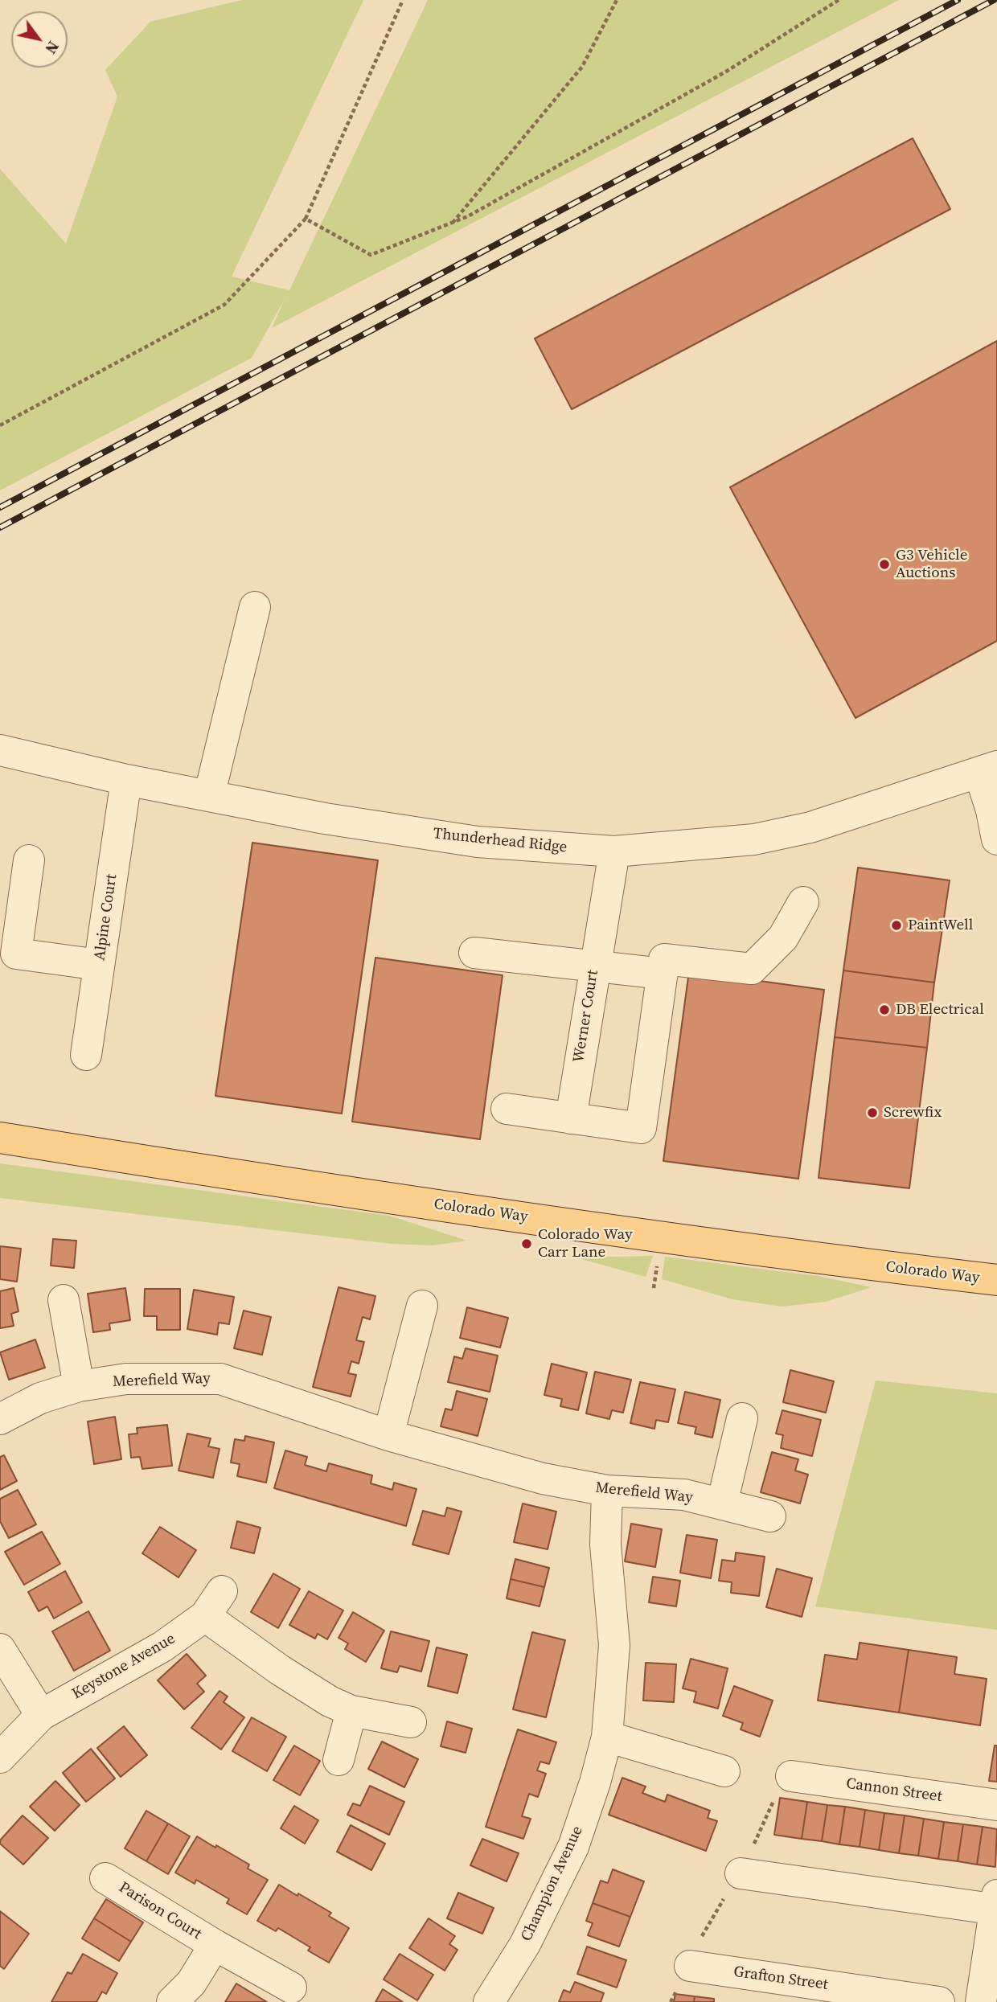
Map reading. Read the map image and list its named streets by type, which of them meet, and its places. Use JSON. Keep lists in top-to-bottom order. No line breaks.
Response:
{"streets":{"main road":["Colorado Way"],"street":["Thunderhead Ridge","Alpine Court","Werner Court","Merefield Way","Keystone Avenue","Cannon Street","Champion Avenue","Parison Court","Grafton Street"]},"crossings":[["Thunderhead Ridge","Alpine Court"],["Thunderhead Ridge","Werner Court"],["Merefield Way","Champion Avenue"]],"places":["G3 Vehicle Auctions","PaintWell","DB Electrical","Screwfix","Colorado Way Carr Lane"],"north":"bottom right"}
